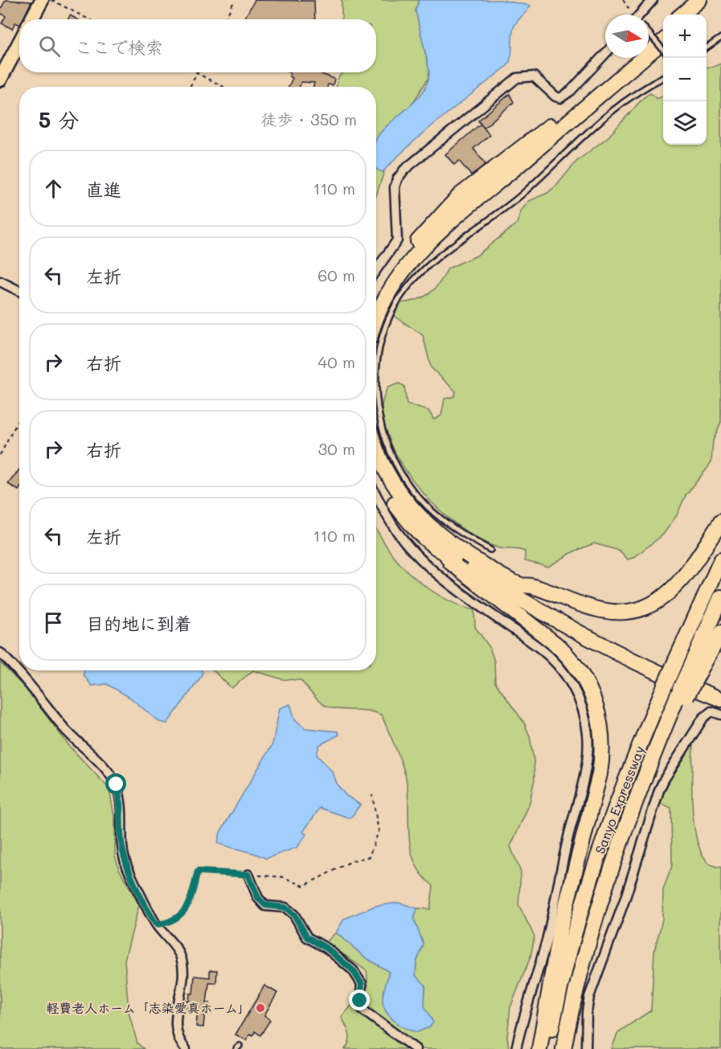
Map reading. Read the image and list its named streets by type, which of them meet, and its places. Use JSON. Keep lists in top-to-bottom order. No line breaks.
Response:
{"streets":{"highway":["Sanyo Expressway"]},"places":["軽費老人ホーム「志染愛真ホーム」"],"north":"right","page":{"map_buttons":["+","−"],"search":"ここで検索","heading":["5 分","徒歩 · 350 m"],"list":[["直進","110 m"],["左折","60 m"],["右折","40 m"],["右折","30 m"],["左折","110 m"],"目的地に到着"]}}
